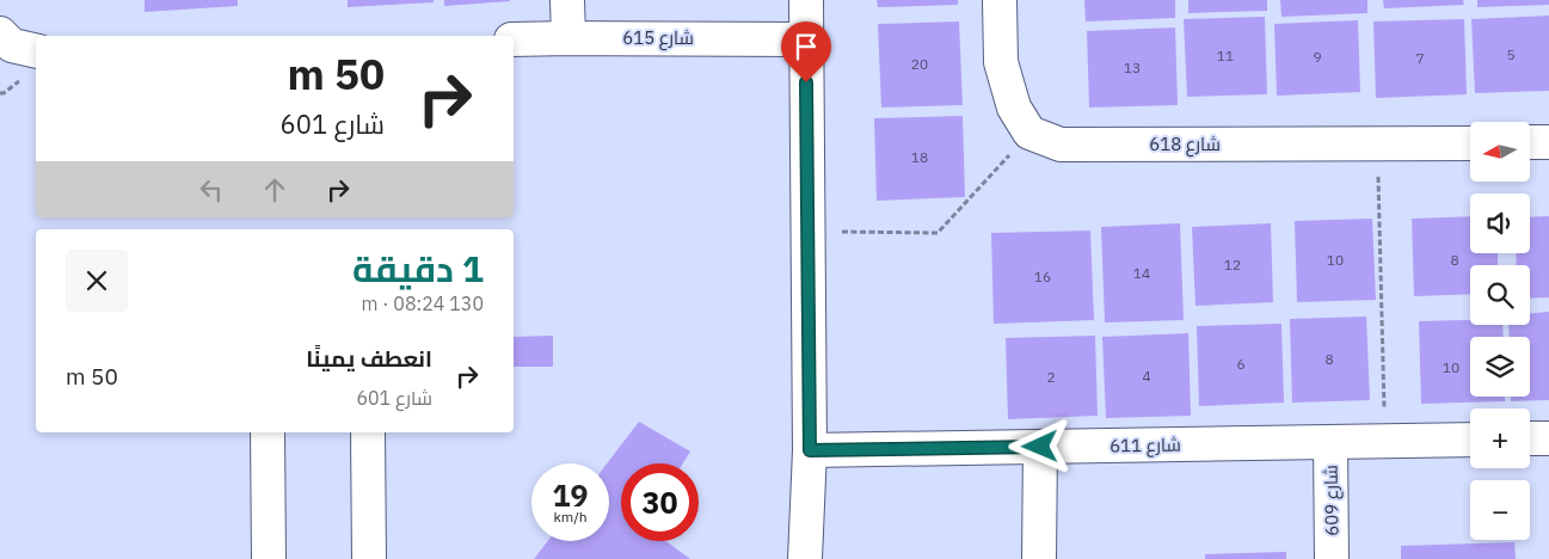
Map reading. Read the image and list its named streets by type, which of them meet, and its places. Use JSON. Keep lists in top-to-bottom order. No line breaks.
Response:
{"streets":{"street":["شارع 615","شارع 618","شارع 611","شارع 609"]},"crossings":[["شارع 611","شارع 609"]],"house_numbers":["5","11","9","7","20","13","18","10","8","12","14","16","8","6","10","4","2"],"north":"left","page":{"turn":["50 m","شارع 601"],"map_buttons":["+","−"],"heading":["1 دقيقة","130 m · 08:24"],"list":[{"name":"انعطف يمينًا","note":"شارع 601","value":"50 m"}],"speed":"19 km/h","limit":"30"}}
